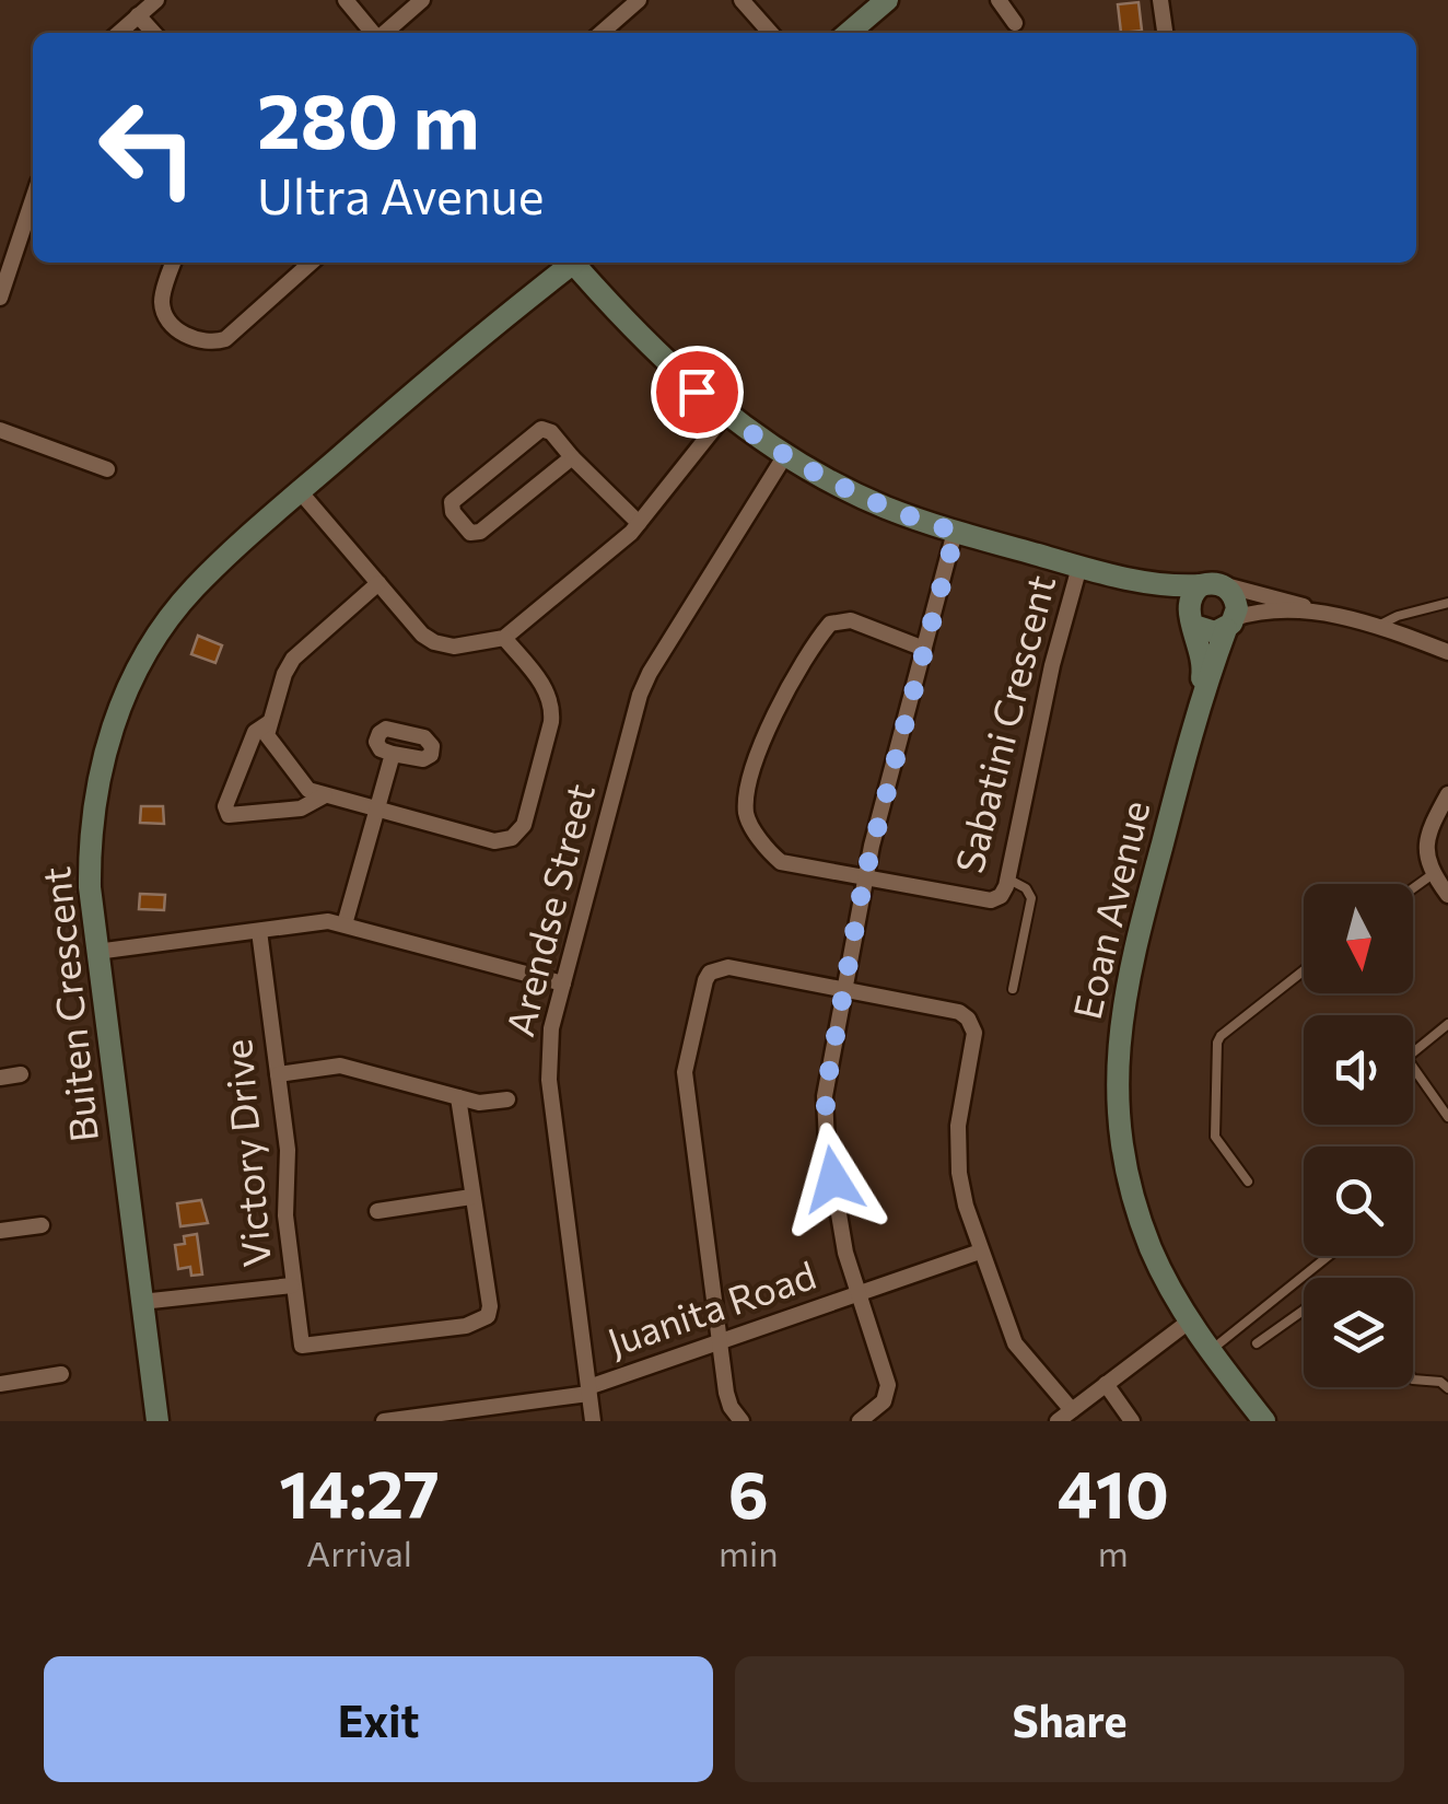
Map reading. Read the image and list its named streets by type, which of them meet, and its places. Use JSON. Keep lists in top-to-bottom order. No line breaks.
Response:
{"streets":{"street":["Sabatini Crescent","Arendse Street","Eoan Avenue","Buiten Crescent","Victory Drive","Juanita Road"]},"crossings":[["Arendse Street","Juanita Road"],["Buiten Crescent","Victory Drive"]],"north":"bottom","page":{"turn":["280 m","Ultra Avenue"],"eta":["14:27","Arrival","6","min","410","m"],"buttons":["Exit","Share"]}}
